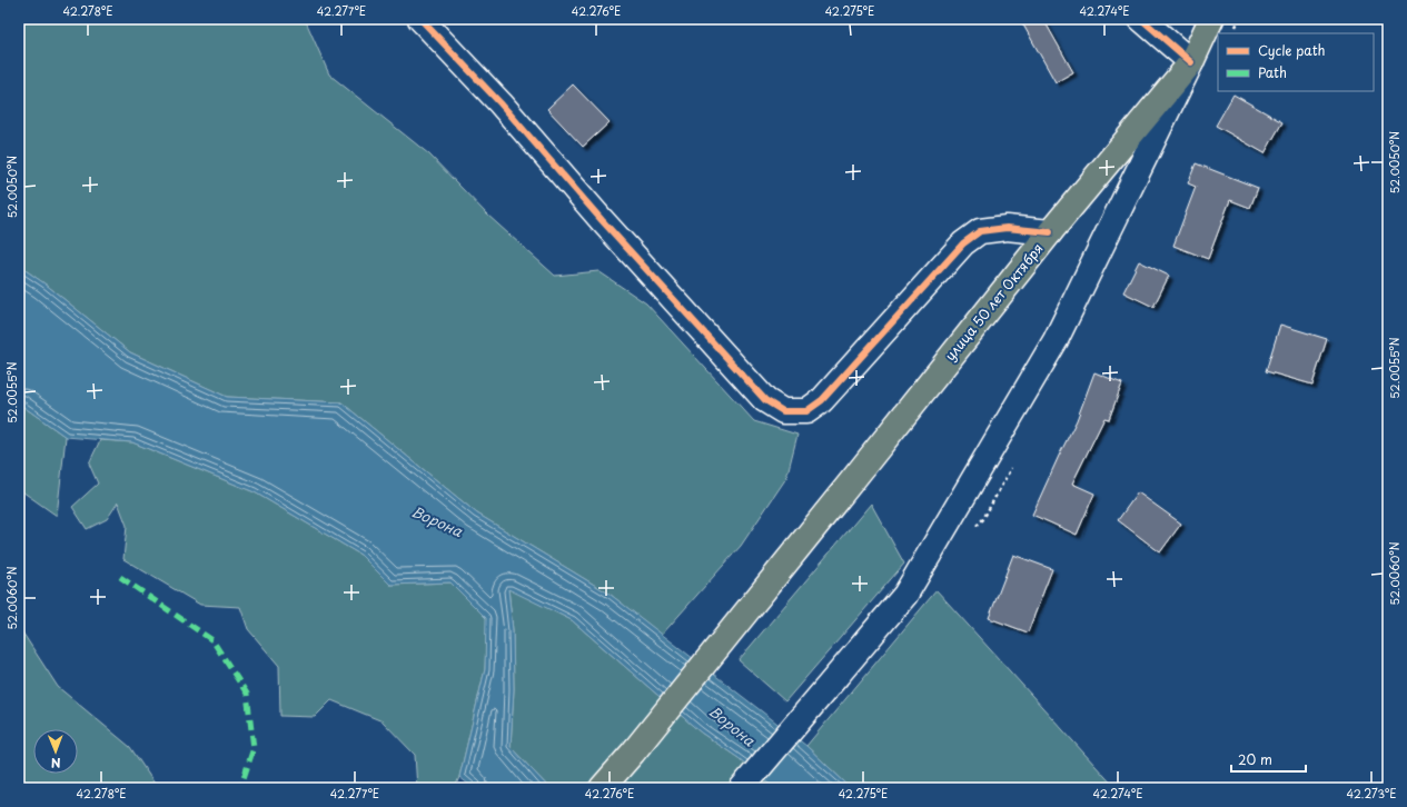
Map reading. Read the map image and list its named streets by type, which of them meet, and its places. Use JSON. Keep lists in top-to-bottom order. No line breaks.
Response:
{"streets":{"main road":["улица 50 лет Октября"]},"water":["Ворона"],"legend":["Cycle path","Path"],"scale_bar":"20 m","north":"bottom","coordinates":["42.278°E","42.277°E","42.276°E","42.275°E","42.274°E","52.0050°N","52.0055°N","52.0060°N","42.273°E"]}
